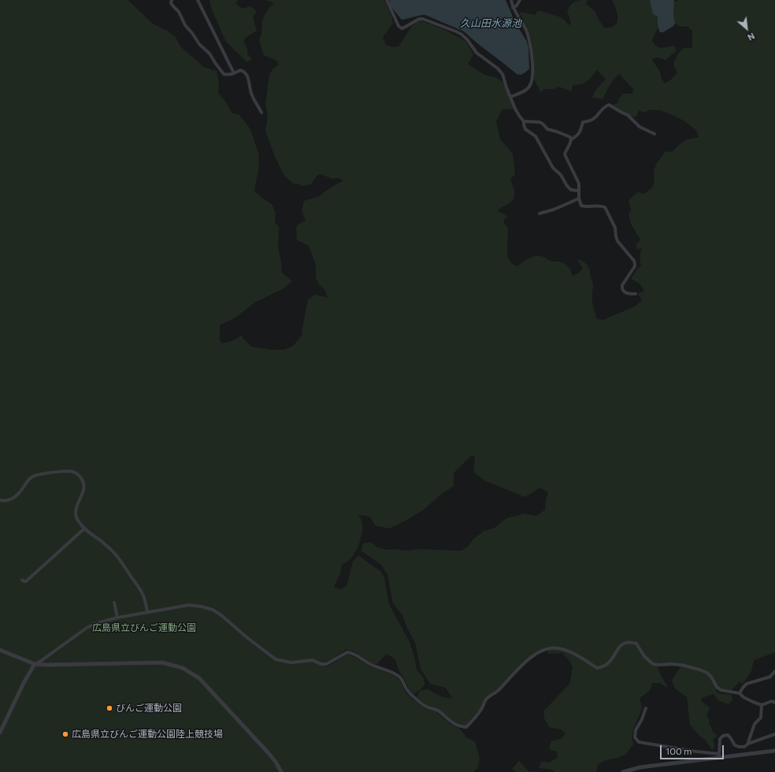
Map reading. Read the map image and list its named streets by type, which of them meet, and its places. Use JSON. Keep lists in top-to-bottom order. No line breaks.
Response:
{"water":["久山田水源池"],"parks":["広島県立びんご運動公園"],"places":["びんご運動公園","広島県立びんご運動公園陸上競技場"],"scale_bar":"100 m","north":"bottom right"}
